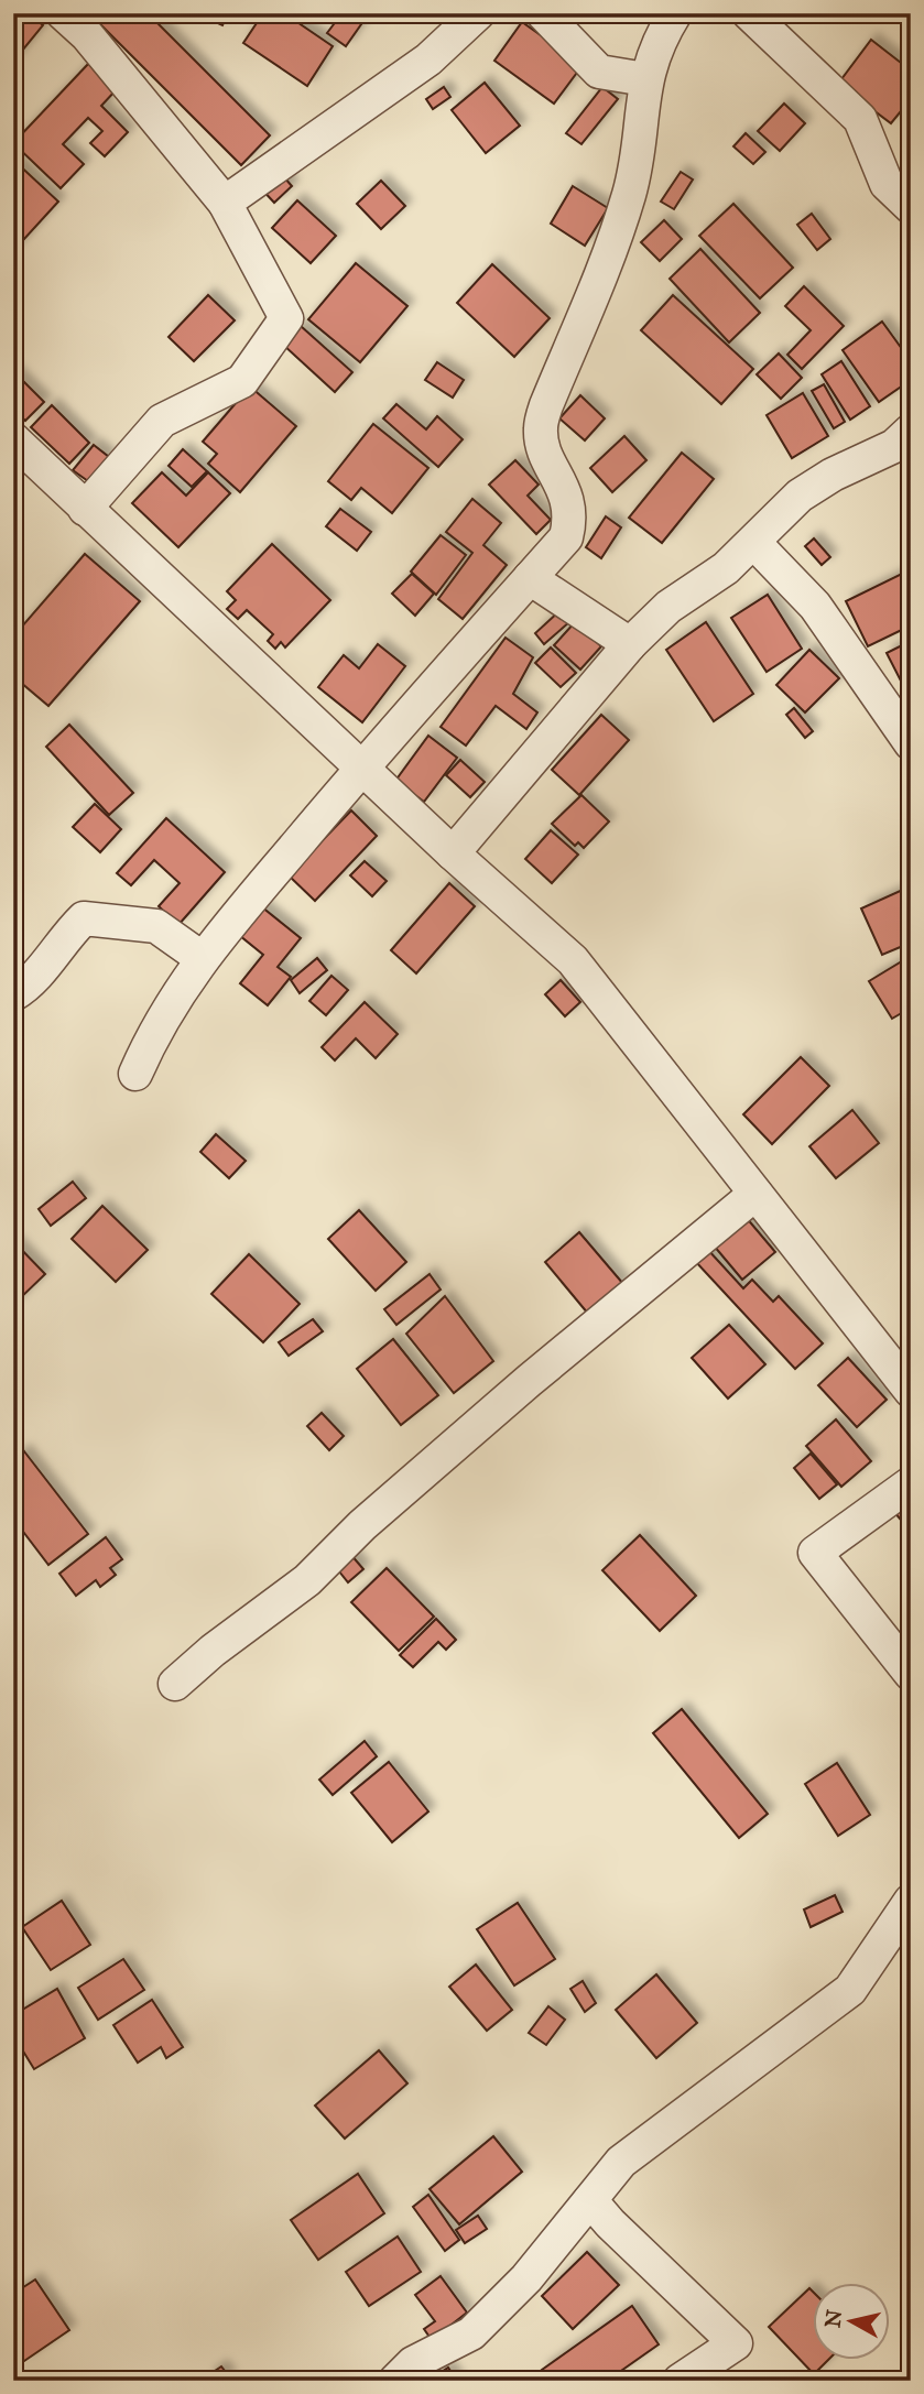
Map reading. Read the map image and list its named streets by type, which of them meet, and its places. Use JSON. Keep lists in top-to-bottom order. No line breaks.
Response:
{"north":"left"}
